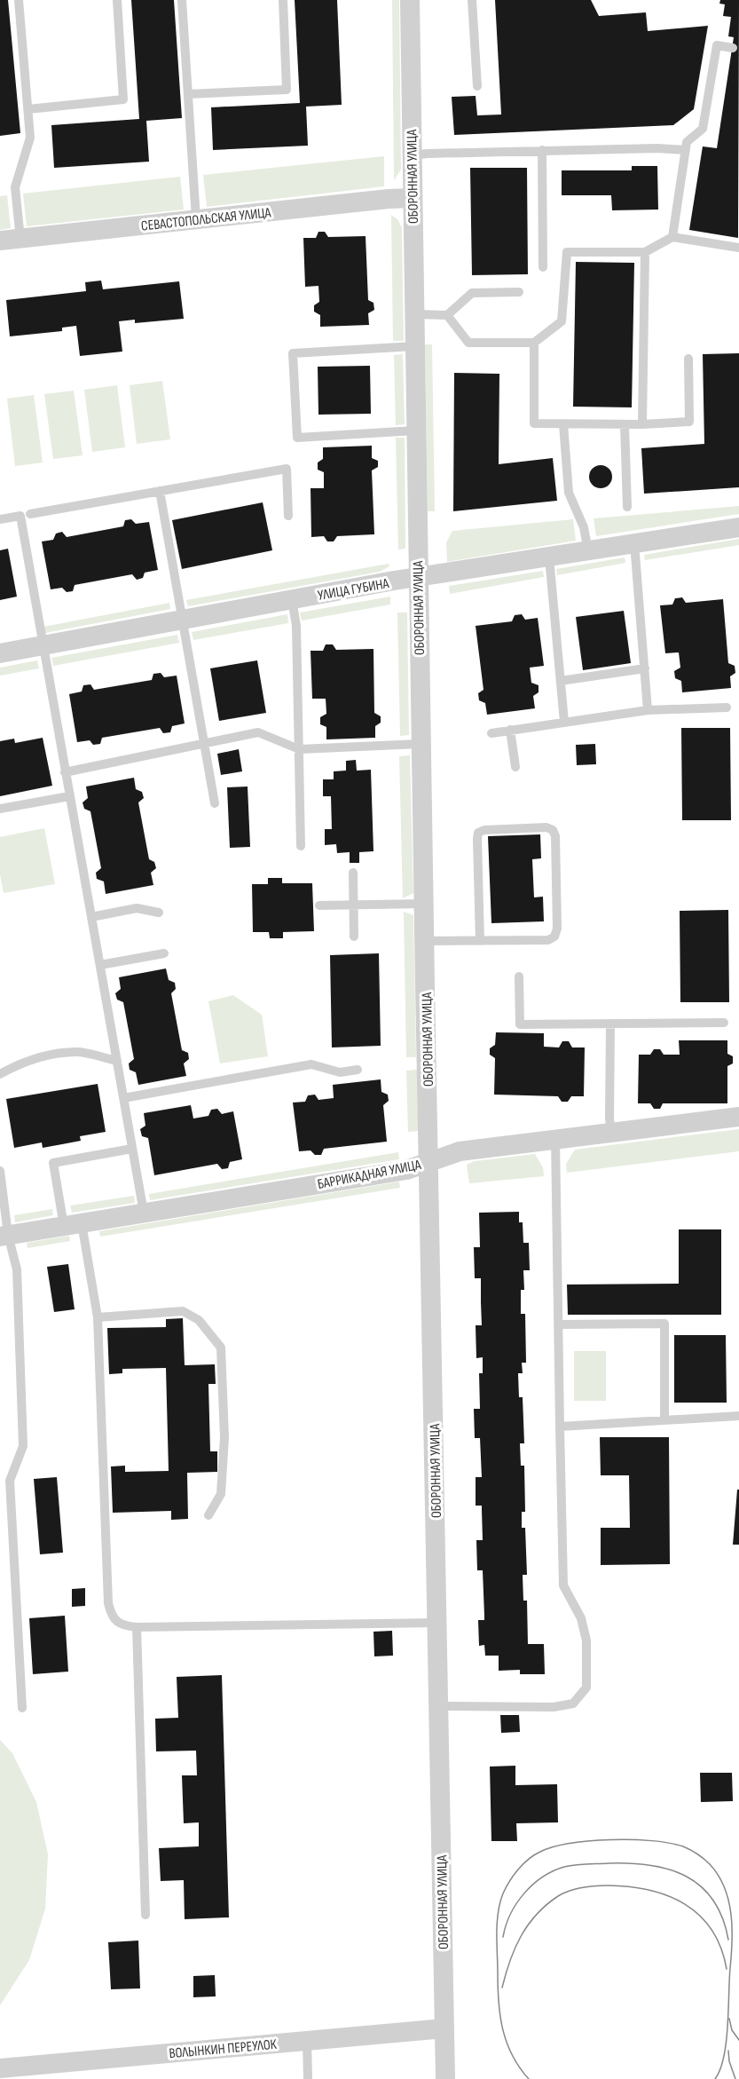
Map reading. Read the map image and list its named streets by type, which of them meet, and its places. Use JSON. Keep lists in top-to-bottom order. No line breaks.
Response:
{"streets":{"street":["ОБОРОННАЯ УЛИЦА","СЕВАСТОПОЛЬСКАЯ УЛИЦА","УЛИЦА ГУБИНА","БАРРИКАДНАЯ УЛИЦА","ВОЛЫНКИН ПЕРЕУЛОК"]},"crossings":[["ОБОРОННАЯ УЛИЦА","СЕВАСТОПОЛЬСКАЯ УЛИЦА"],["ОБОРОННАЯ УЛИЦА","УЛИЦА ГУБИНА"],["ОБОРОННАЯ УЛИЦА","БАРРИКАДНАЯ УЛИЦА"],["ОБОРОННАЯ УЛИЦА","ВОЛЫНКИН ПЕРЕУЛОК"]]}
